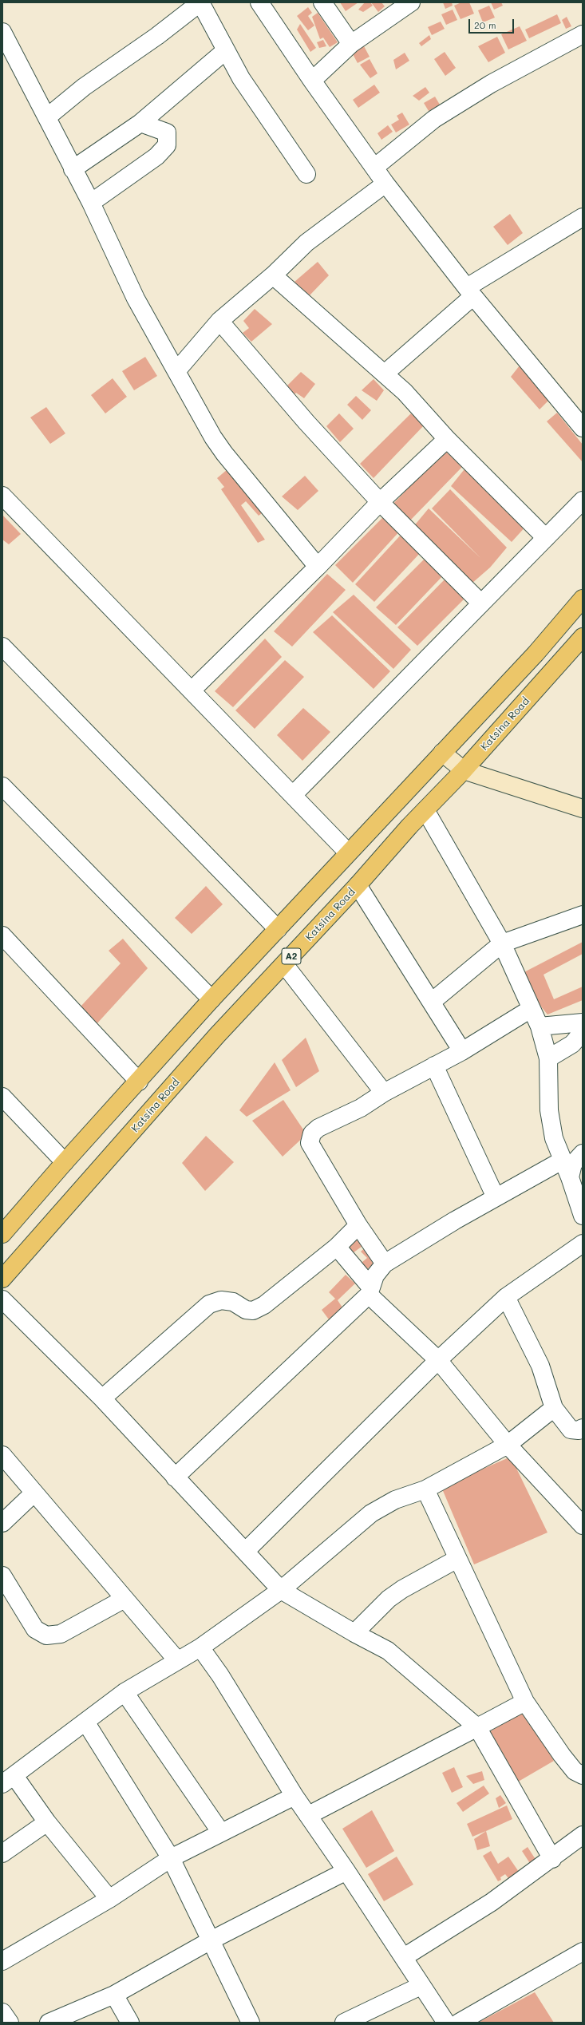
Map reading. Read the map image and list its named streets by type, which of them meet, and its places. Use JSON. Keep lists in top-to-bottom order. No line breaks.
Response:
{"streets":{"highway":["Katsina Road","A2"]},"scale_bar":"20 m"}
